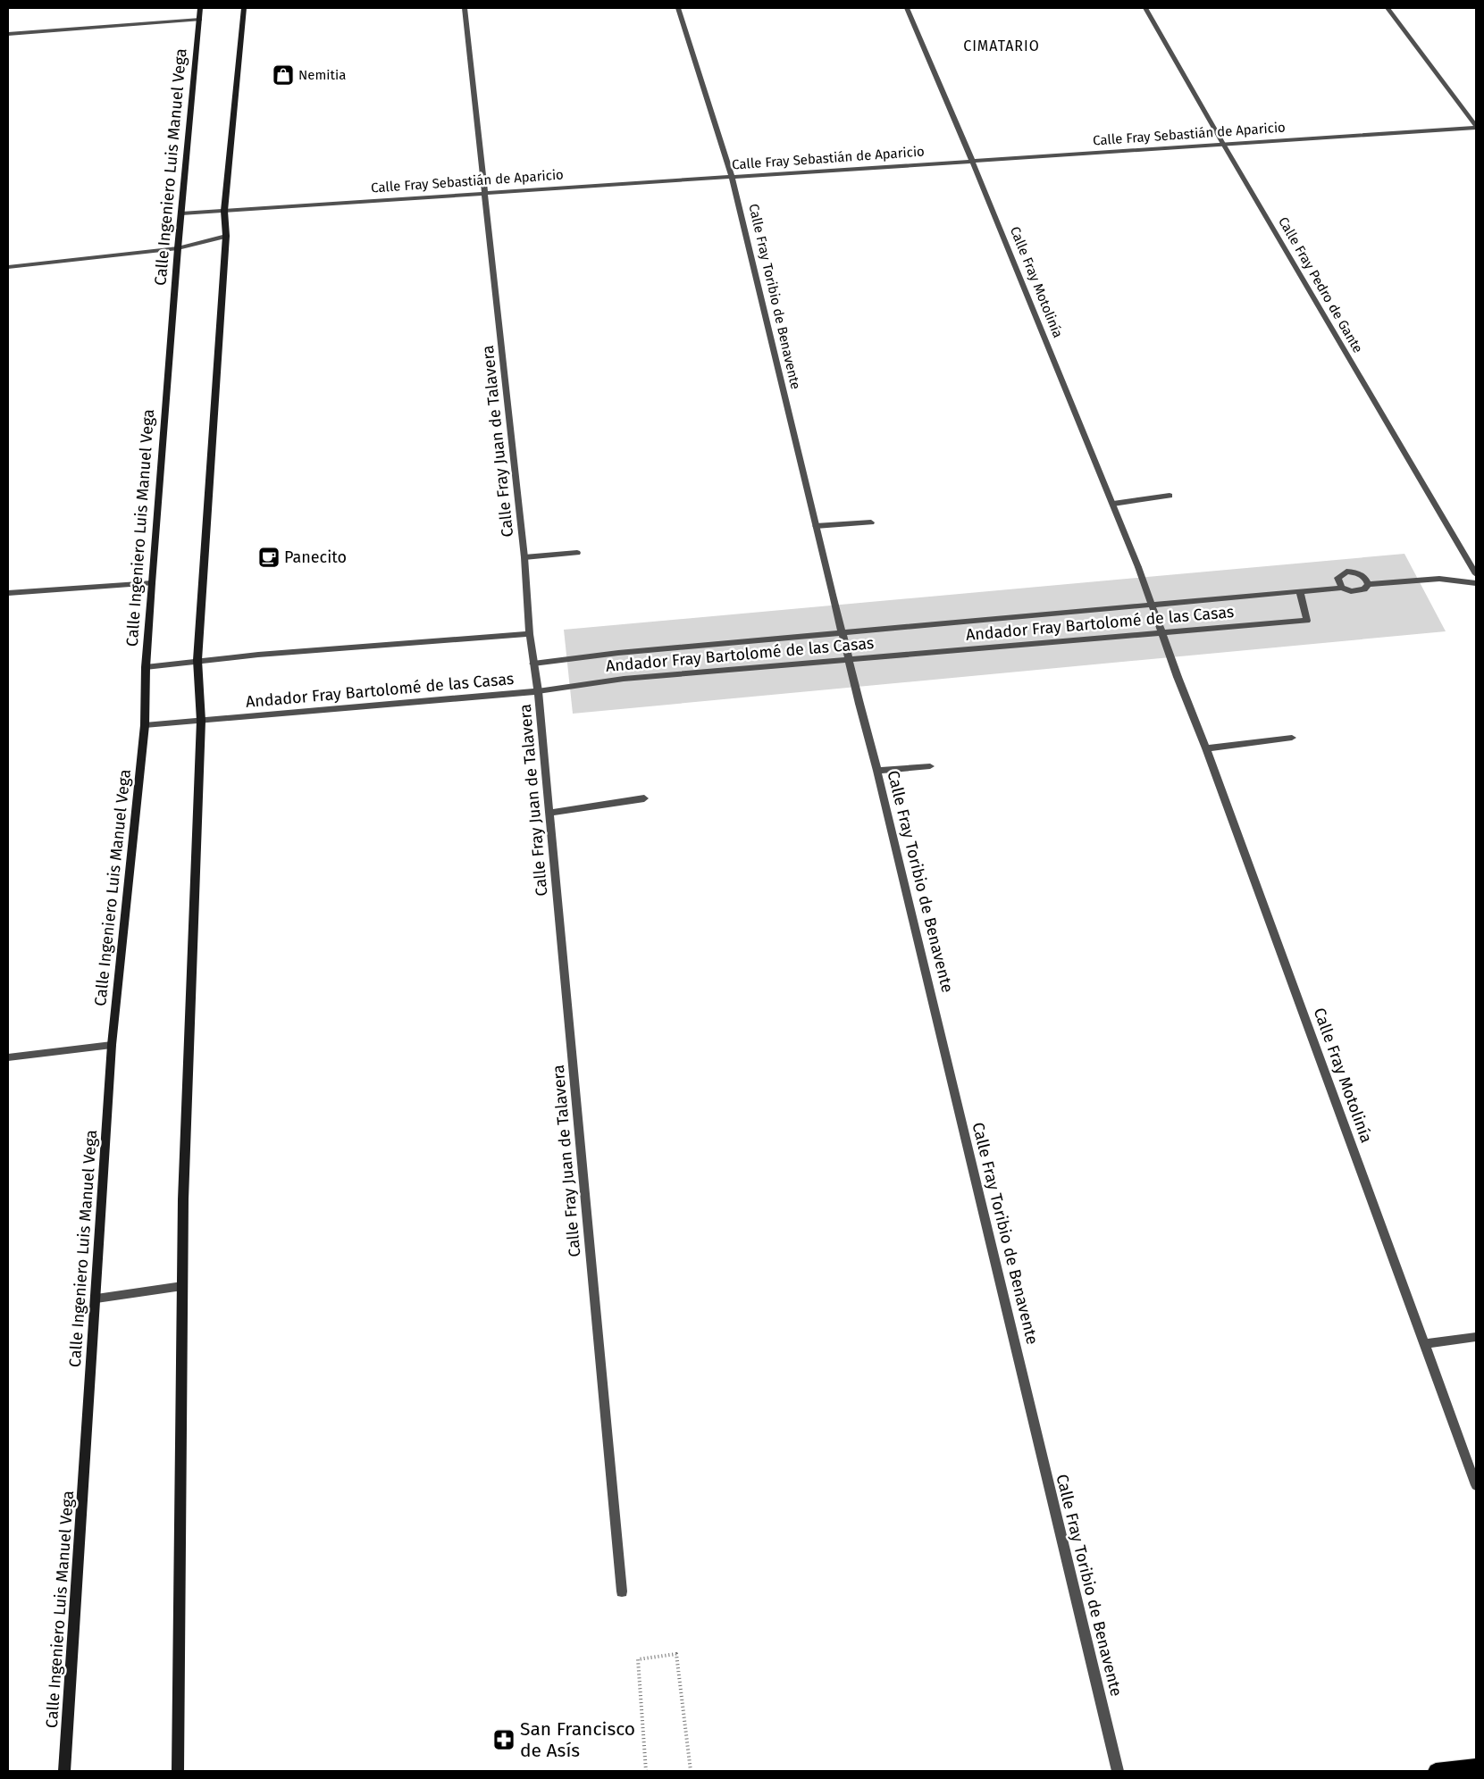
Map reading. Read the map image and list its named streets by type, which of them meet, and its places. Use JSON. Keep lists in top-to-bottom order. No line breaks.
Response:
{"streets":{"main road":["Calle Ingeniero Luis Manuel Vega"],"street":["Calle Fray Sebastián de Aparicio","Calle Fray Motolinía","Calle Fray Pedro de Gante","Calle Fray Toribio de Benavente","Calle Fray Juan de Talavera","Andador Fray Bartolomé de las Casas"]},"crossings":[["Calle Fray Sebastián de Aparicio","Calle Ingeniero Luis Manuel Vega"],["Calle Fray Sebastián de Aparicio","Calle Fray Motolinía"],["Calle Fray Sebastián de Aparicio","Calle Fray Pedro de Gante"],["Calle Fray Sebastián de Aparicio","Calle Fray Toribio de Benavente"],["Calle Fray Sebastián de Aparicio","Calle Fray Juan de Talavera"],["Calle Ingeniero Luis Manuel Vega","Andador Fray Bartolomé de las Casas"],["Calle Fray Motolinía","Andador Fray Bartolomé de las Casas"],["Calle Fray Toribio de Benavente","Andador Fray Bartolomé de las Casas"],["Calle Fray Juan de Talavera","Andador Fray Bartolomé de las Casas"]],"districts":["CIMATARIO"],"places":{"shop":["Nemitia"],"cafe":["Panecito"],"pharmacy":["San Francisco de Asís"]}}
